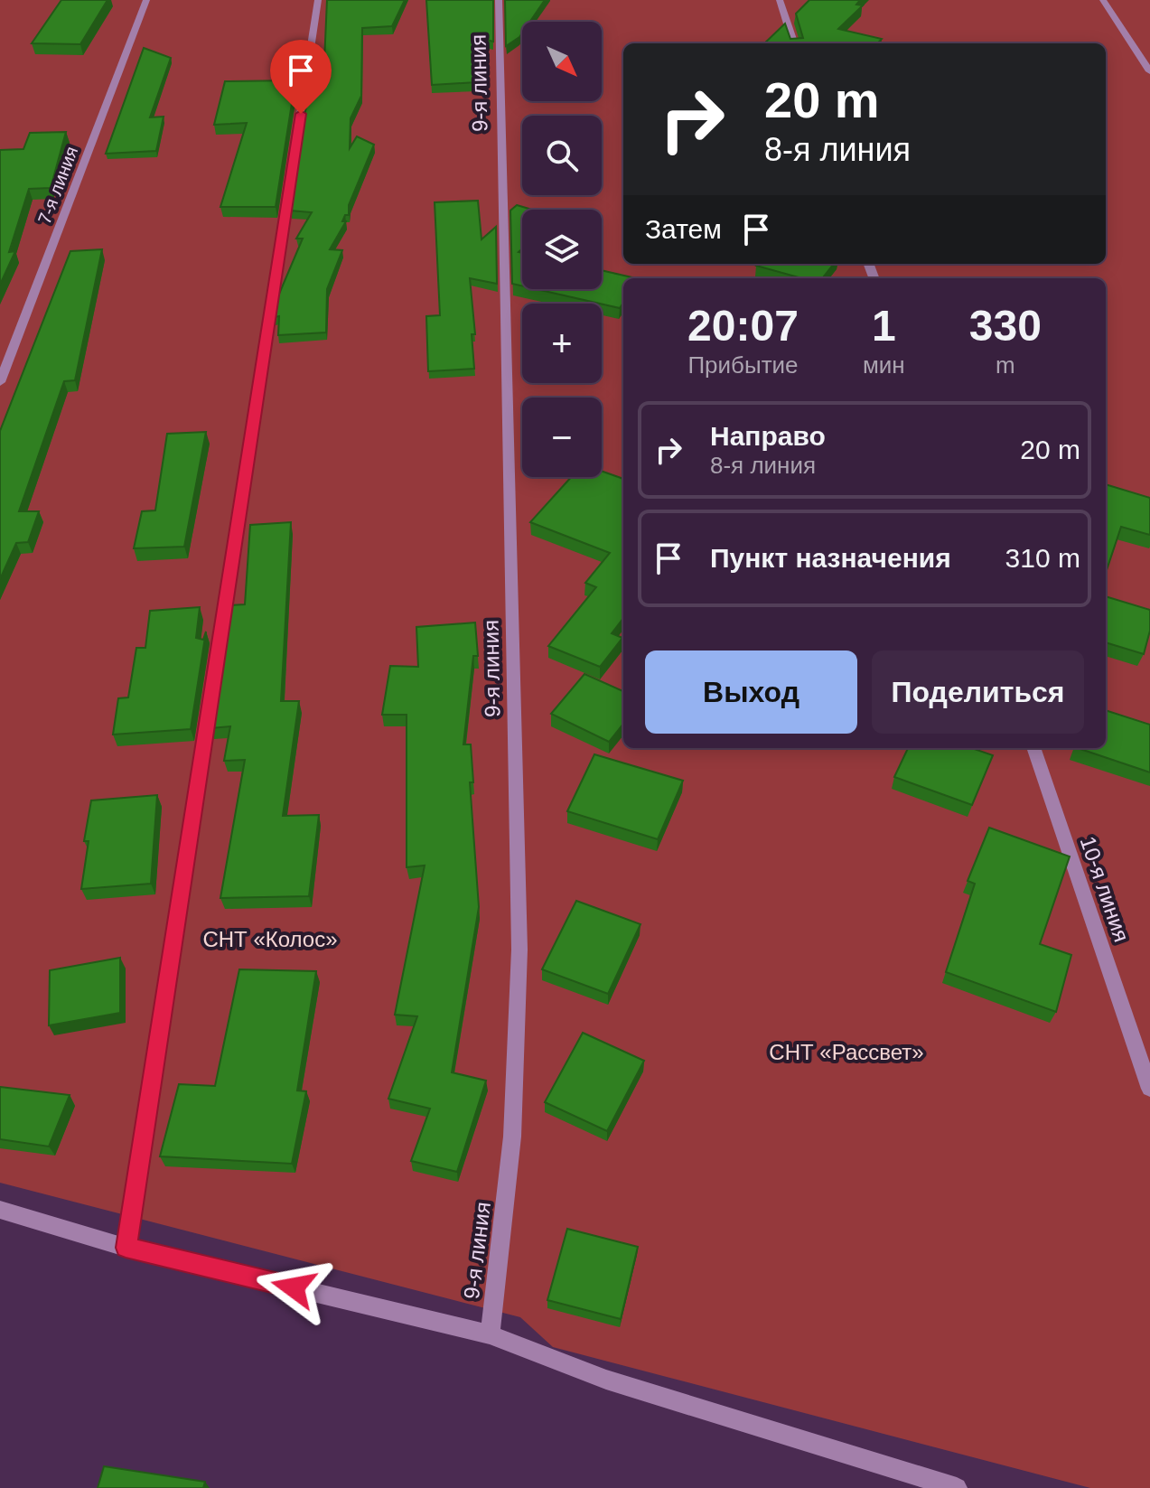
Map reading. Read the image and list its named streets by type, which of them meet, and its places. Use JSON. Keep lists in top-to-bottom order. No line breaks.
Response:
{"streets":{"street":["9-я линия","7-я линия","10-я линия"]},"parks":["СНТ «Колос»","СНТ «Рассвет»"],"north":"bottom right","page":{"map_buttons":["+","−"],"turn":["20 m","8-я линия"],"then":"Затем","eta":["20:07","Прибытие","1","мин","330","m"],"list":[{"name":"Направо","note":"8-я линия","value":"20 m"},{"name":"Пункт назначения","value":"310 m"}],"buttons":["Выход","Поделиться"]}}
